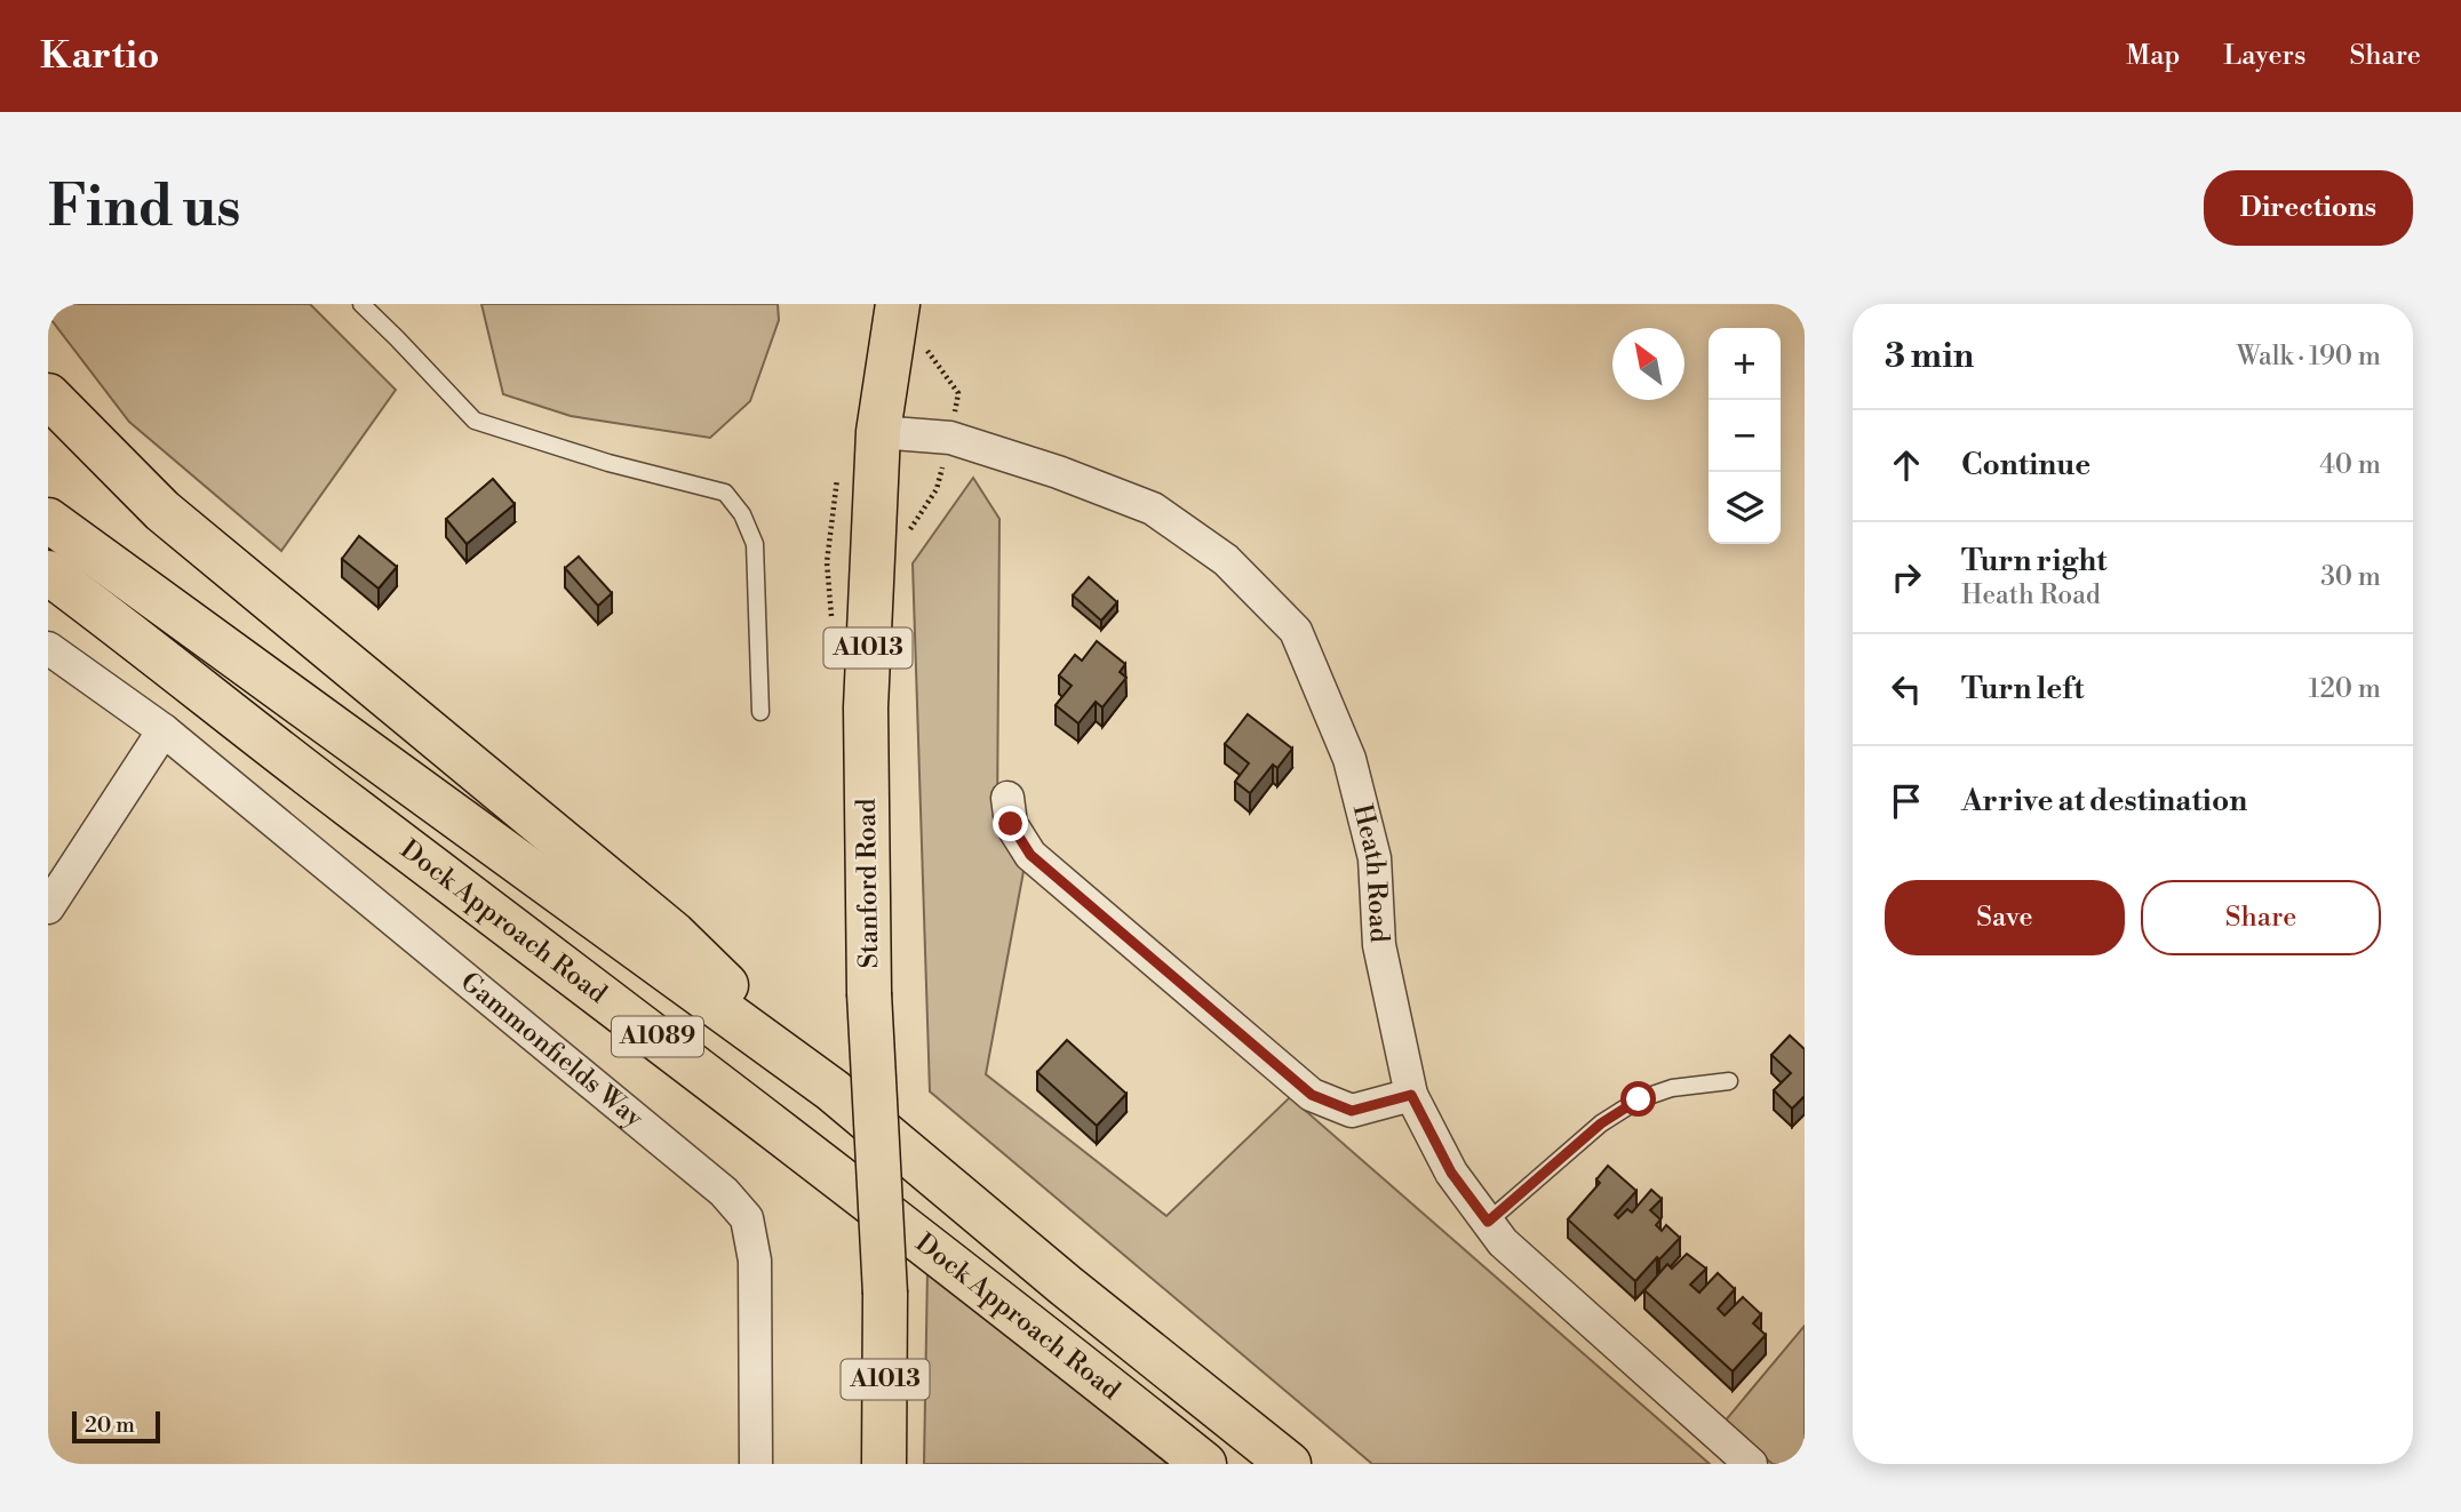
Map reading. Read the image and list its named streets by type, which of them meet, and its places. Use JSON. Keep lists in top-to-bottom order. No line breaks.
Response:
{"streets":{"main road":["A1013","Stanford Road","Dock Approach Road","A1089"],"street":["Heath Road","Gammonfields Way"]},"crossings":[["Heath Road","Stanford Road"]],"scale_bar":"20 m","north":"top left","page":{"header":"Kartio","nav":["Map","Layers","Share"],"buttons":["Directions",["Save","Share"]],"title":"Find us","heading":["3 min","Walk · 190 m"],"map_buttons":["+","−"],"list":[["Continue","40 m"],["Turn right","Heath Road","30 m"],["Turn left","120 m"],"Arrive at destination"],"scale":"20 m"}}
